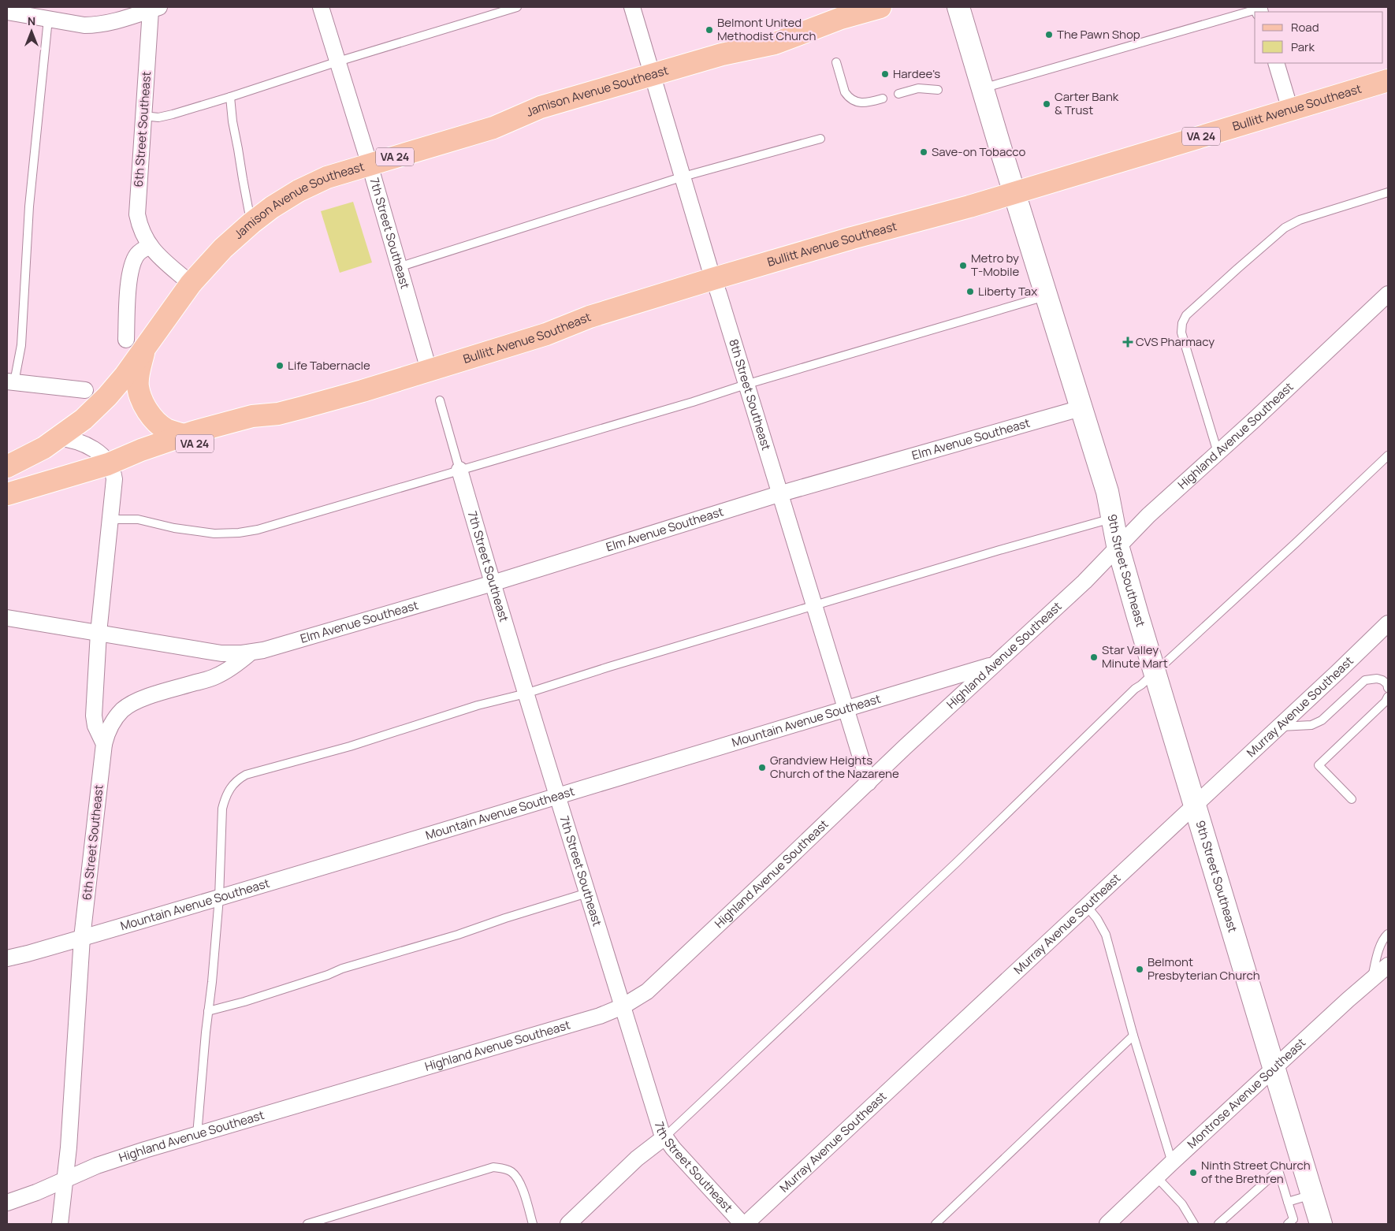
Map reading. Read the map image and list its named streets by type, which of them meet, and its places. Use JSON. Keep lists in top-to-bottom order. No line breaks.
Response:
{"streets":{"main road":["Jamison Avenue Southeast","Bullitt Avenue Southeast","VA 24"],"street":["6th Street Southeast","7th Street Southeast","8th Street Southeast","Highland Avenue Southeast","Elm Avenue Southeast","9th Street Southeast","Murray Avenue Southeast","Mountain Avenue Southeast","Montrose Avenue Southeast"]},"crossings":[["Jamison Avenue Southeast","6th Street Southeast"],["Jamison Avenue Southeast","7th Street Southeast"],["Jamison Avenue Southeast","8th Street Southeast"],["Bullitt Avenue Southeast","VA 24"],["Bullitt Avenue Southeast","7th Street Southeast"],["Bullitt Avenue Southeast","8th Street Southeast"],["Bullitt Avenue Southeast","9th Street Southeast"],["6th Street Southeast","Highland Avenue Southeast"],["6th Street Southeast","Elm Avenue Southeast"],["6th Street Southeast","Mountain Avenue Southeast"],["7th Street Southeast","Highland Avenue Southeast"],["7th Street Southeast","Elm Avenue Southeast"],["7th Street Southeast","Mountain Avenue Southeast"],["8th Street Southeast","Highland Avenue Southeast"],["8th Street Southeast","Elm Avenue Southeast"],["8th Street Southeast","Mountain Avenue Southeast"],["Highland Avenue Southeast","9th Street Southeast"],["Highland Avenue Southeast","Mountain Avenue Southeast"],["Elm Avenue Southeast","9th Street Southeast"],["9th Street Southeast","Murray Avenue Southeast"],["9th Street Southeast","Montrose Avenue Southeast"]],"places":{"other":["Belmont United Methodist Church","The Pawn Shop","Hardee's","Carter Bank & Trust","Save-on Tobacco","Metro by T-Mobile","Liberty Tax","Life Tabernacle","Star Valley Minute Mart","Grandview Heights Church of the Nazarene","Belmont Presbyterian Church","Ninth Street Church of the Brethren"],"health":["CVS Pharmacy"]},"legend":["Road","Park"],"north":"top"}
